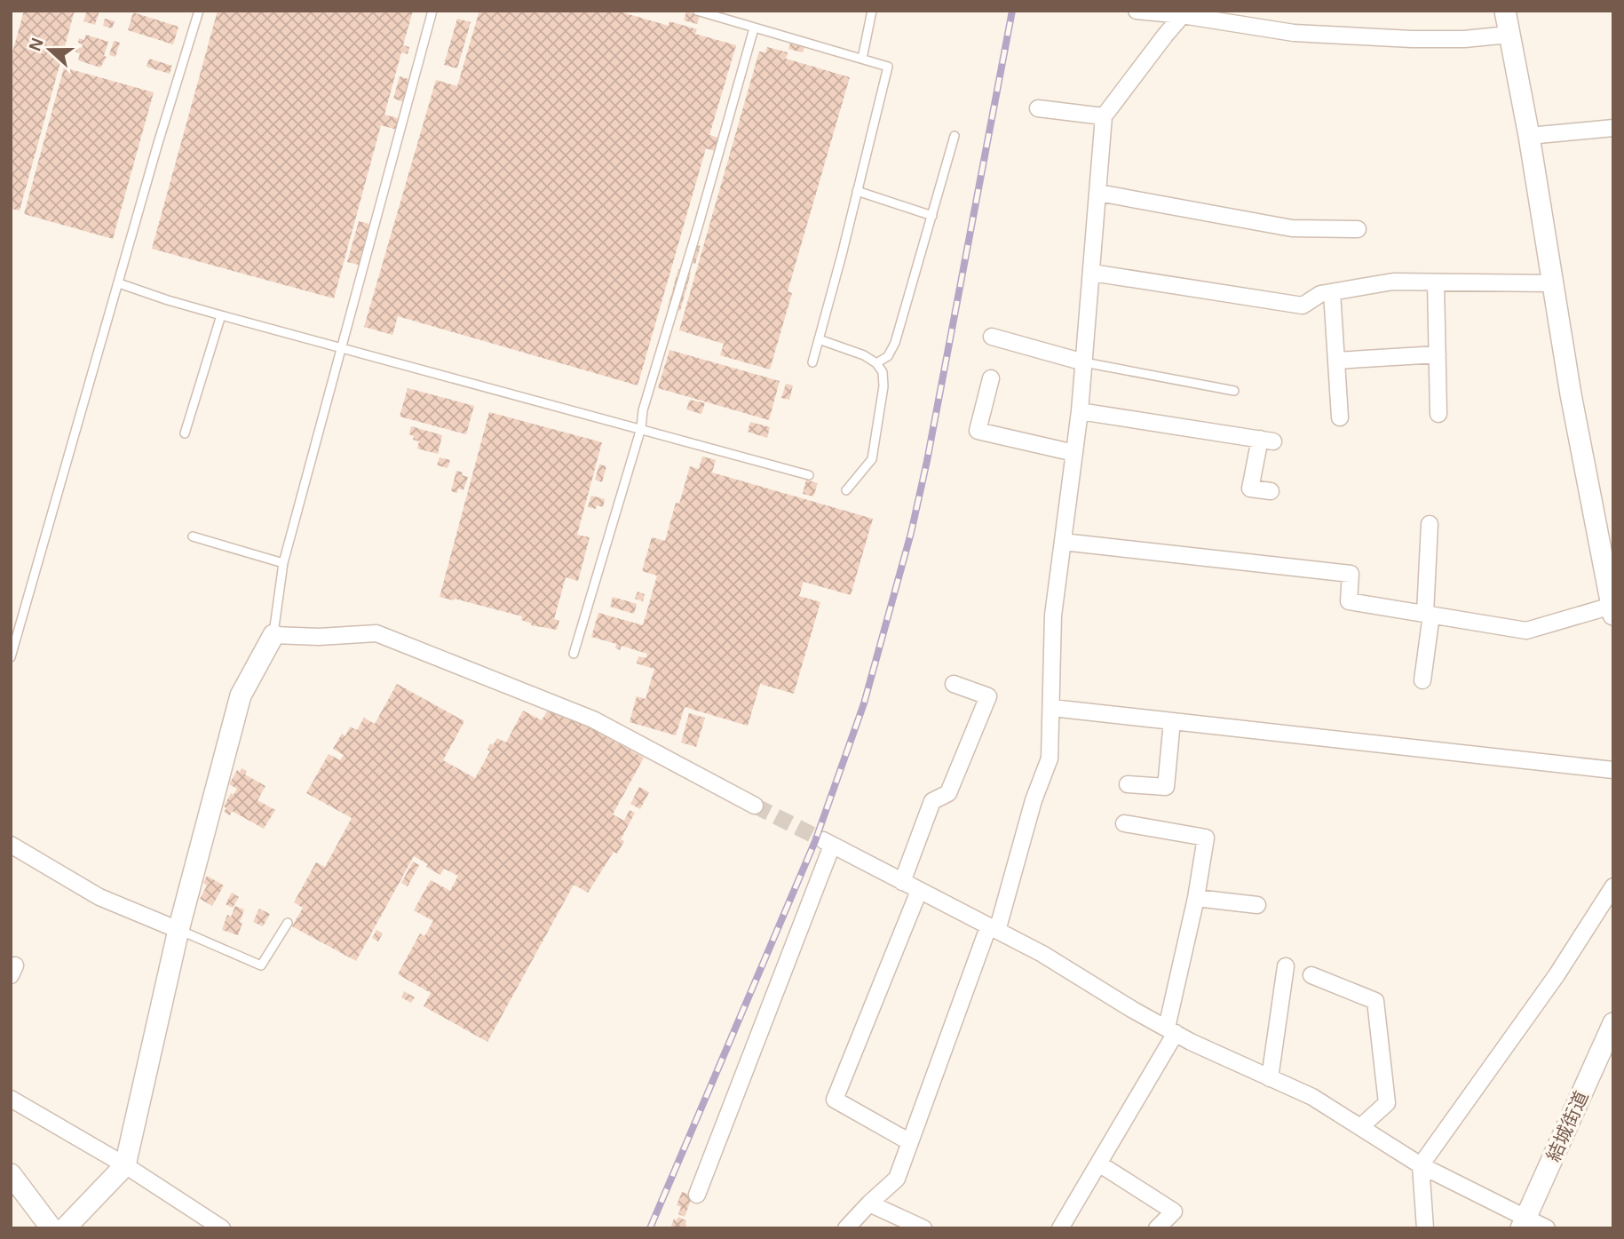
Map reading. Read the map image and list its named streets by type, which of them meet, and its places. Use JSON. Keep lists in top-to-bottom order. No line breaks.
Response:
{"streets":{"street":["結城街道"]},"north":"left"}
